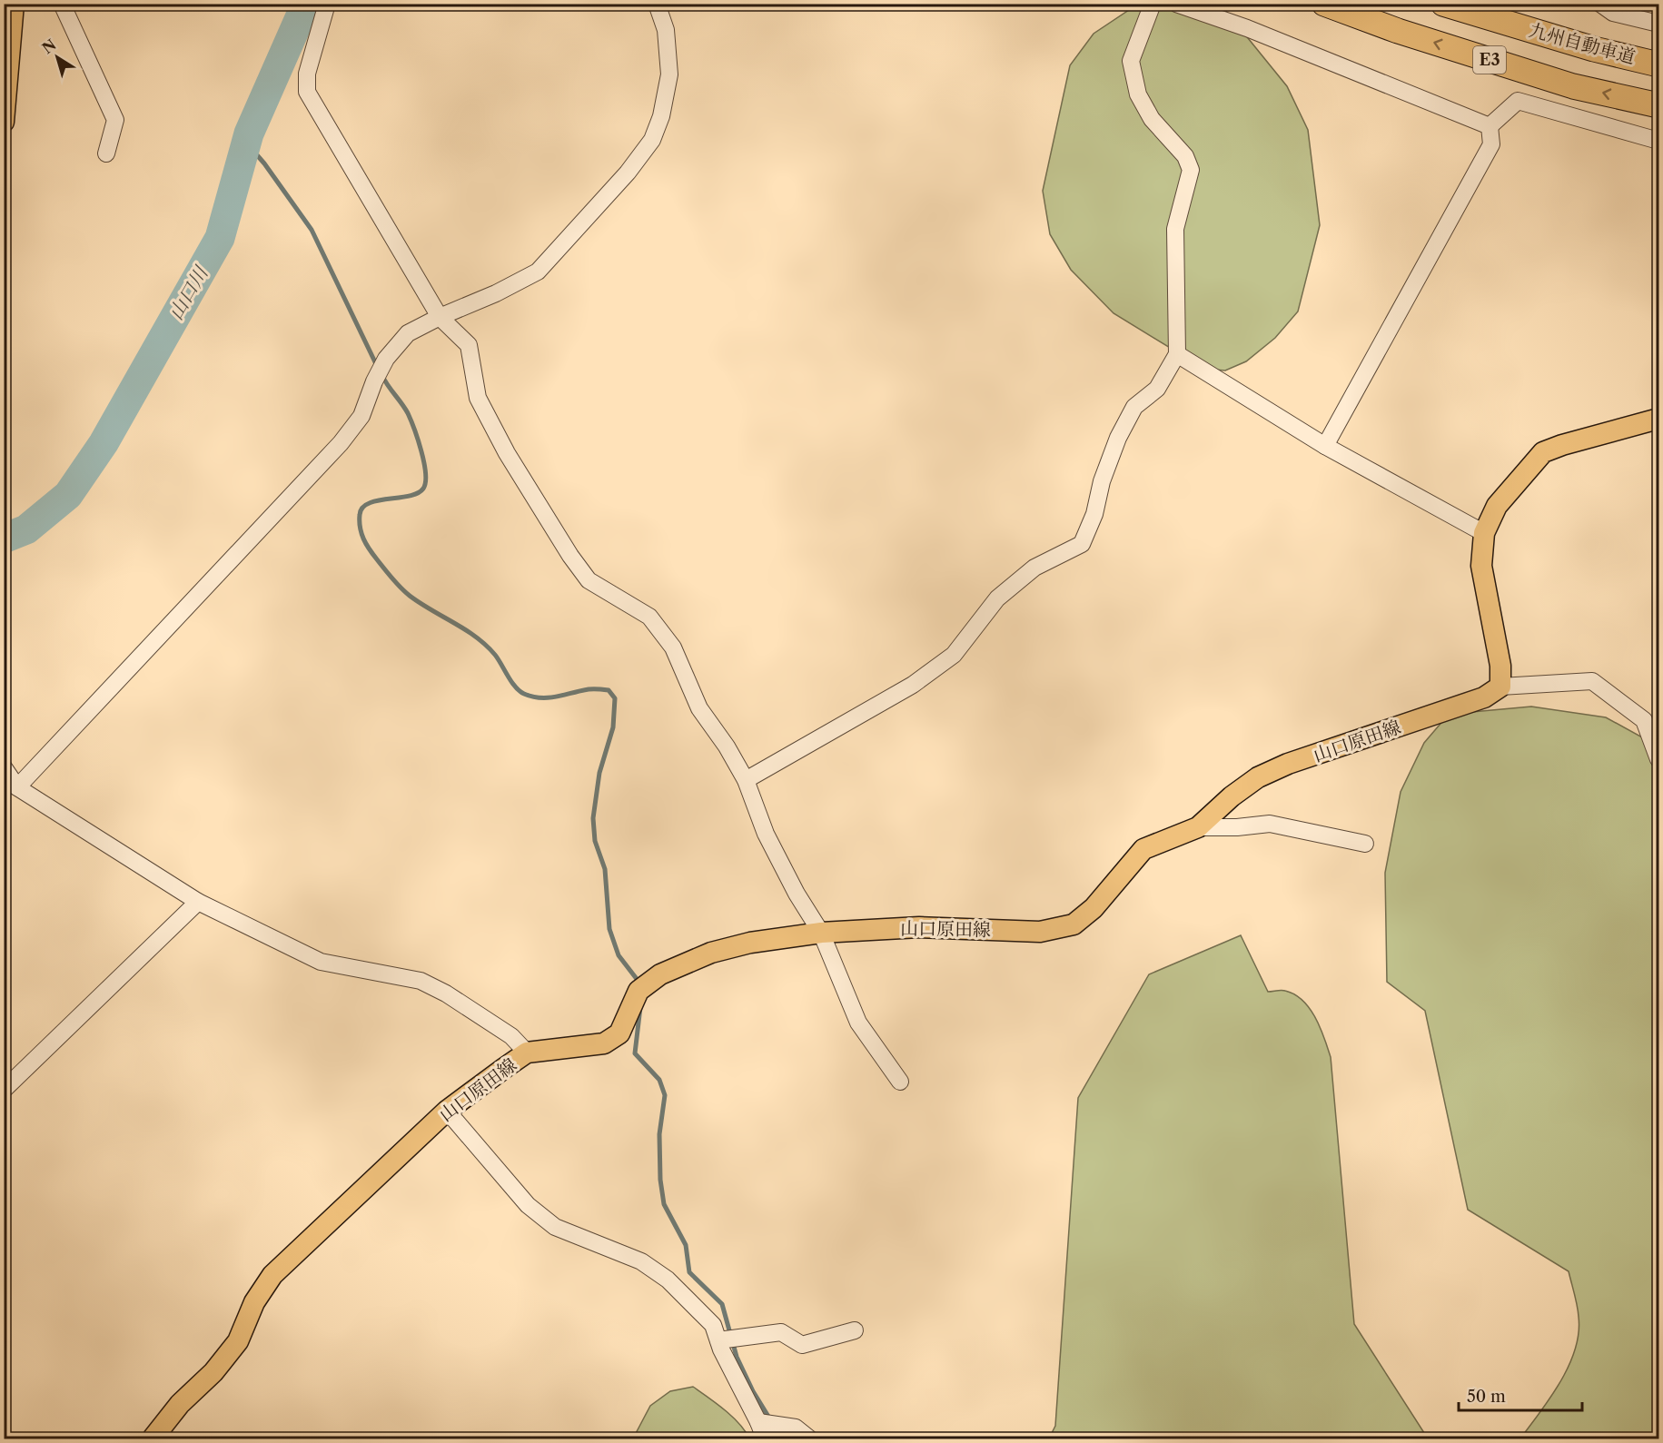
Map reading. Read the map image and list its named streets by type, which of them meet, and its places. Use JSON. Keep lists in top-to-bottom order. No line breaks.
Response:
{"streets":{"highway":["九州自動車道","E3"],"main road":["山口原田線"]},"water":["山口川"],"scale_bar":"50 m","north":"top left"}
